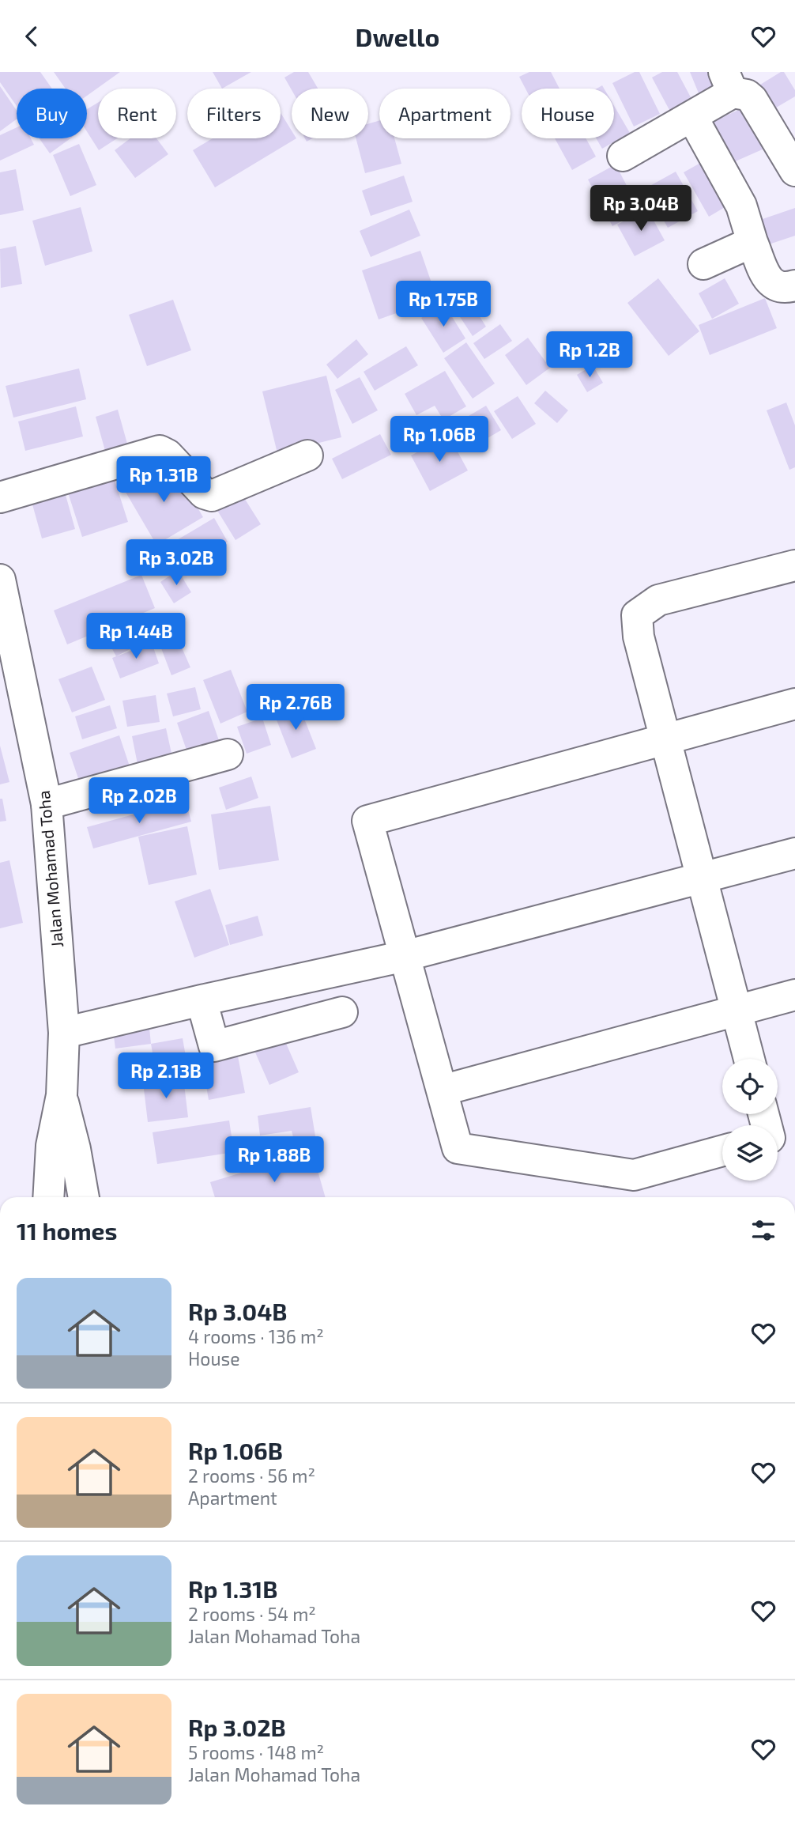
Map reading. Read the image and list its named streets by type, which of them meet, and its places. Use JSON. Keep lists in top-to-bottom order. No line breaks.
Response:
{"streets":{"street":["Jalan Mohamad Toha"]},"page":{"header":"Dwello","chip":["Buy","Rent","Filters","New","Apartment","House"],"price":["Rp 3.04B","Rp 1.75B","Rp 1.2B","Rp 1.06B","Rp 1.31B","Rp 3.02B","Rp 1.44B","Rp 2.76B","Rp 2.02B","Rp 2.13B","Rp 1.88B"],"heading":"11 homes","list":[{"name":"Rp 3.04B","note":"4 rooms · 136 m² · House"},{"name":"Rp 1.06B","note":"2 rooms · 56 m² · Apartment"},{"name":"Rp 1.31B","note":"2 rooms · 54 m² · Jalan Mohamad Toha"},{"name":"Rp 3.02B","note":"5 rooms · 148 m² · Jalan Mohamad Toha"}]}}
